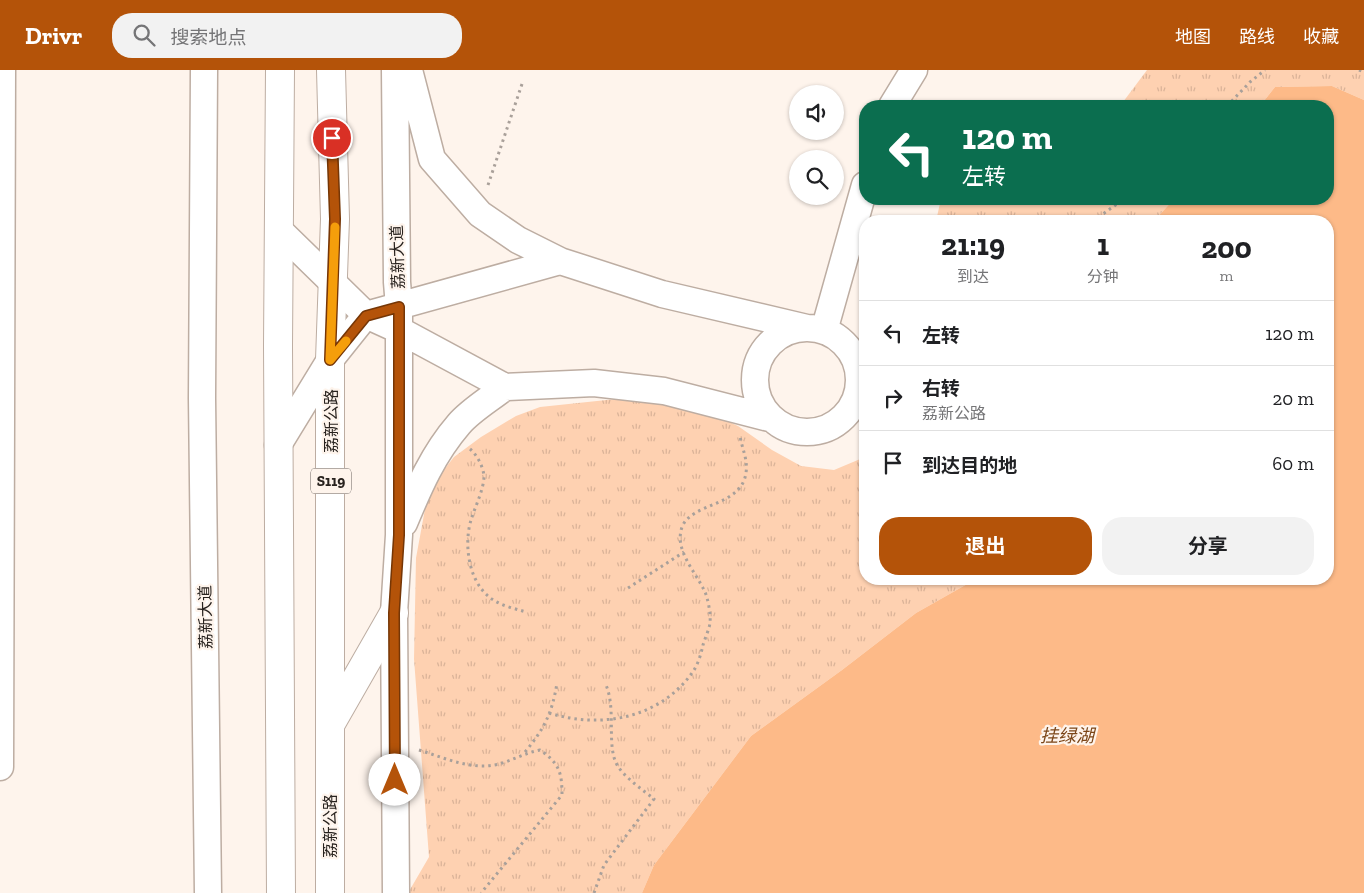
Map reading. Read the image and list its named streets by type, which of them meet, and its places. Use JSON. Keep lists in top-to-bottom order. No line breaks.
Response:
{"streets":{"main road":["荔新公路","S119"],"street":["荔新大道"]},"water":["挂绿湖"],"page":{"header":"Drivr","search":"搜索地点","nav":["地图","路线","收藏"],"turn":["120 m","左转"],"eta":["21:19","到达","1","分钟","200","m"],"list":[{"name":"左转","value":"120 m"},{"name":"右转","note":"荔新公路","value":"20 m"},{"name":"到达目的地","value":"60 m"}],"buttons":["退出","分享"]}}
